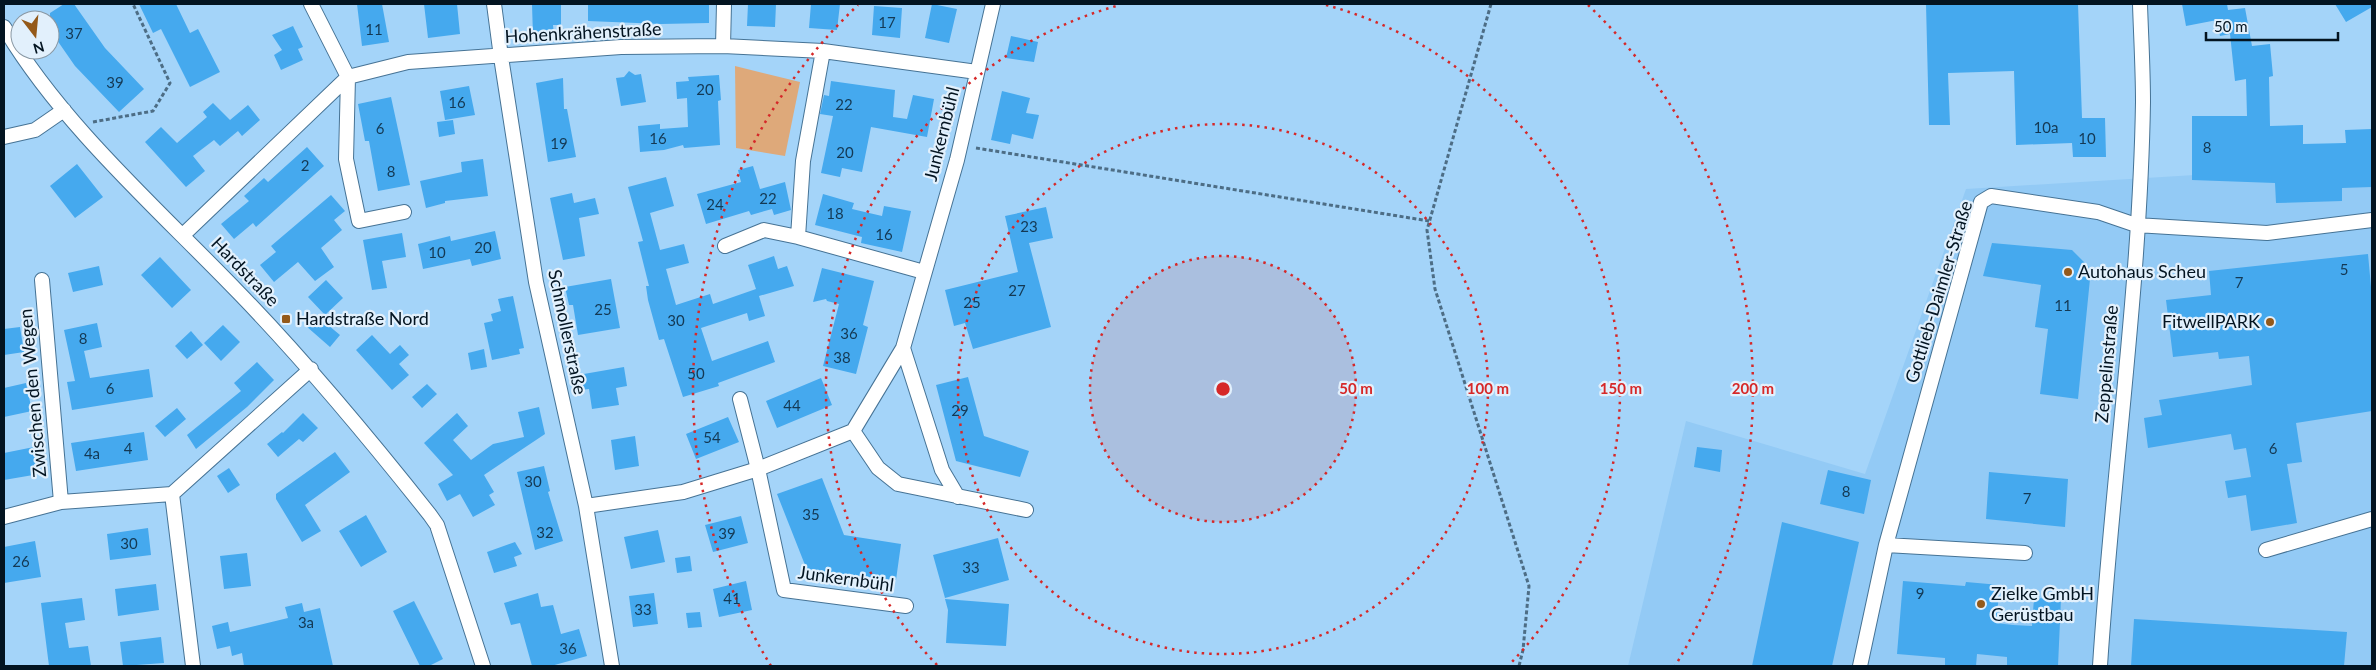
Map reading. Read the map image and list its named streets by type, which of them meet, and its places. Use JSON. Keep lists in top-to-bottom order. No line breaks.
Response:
{"streets":{"street":["Hohenkrähenstraße","Junkernbühl","Hardstraße","Gottlieb-Daimler-Straße","Schmollerstraße","Zeppelinstraße","Zwischen den Wegen"]},"crossings":[["Hohenkrähenstraße","Junkernbühl"],["Hohenkrähenstraße","Hardstraße"],["Hohenkrähenstraße","Schmollerstraße"],["Gottlieb-Daimler-Straße","Zeppelinstraße"]],"places":{"other":["Autohaus Scheu","FitwellPARK","Zielke GmbH Gerüstbau"],"transit":["Hardstraße Nord"]},"house_numbers":["17","11","37","39","20","16","22","10a","6","16","10","19","8","20","2","8","22","24","18","23","16","20","10","5","7","27","25","11","25","30","36","8","38","50","6","44","29","54","4","6","4a","30","8","7","35","32","39","30","26","33","9","41","33","3a","36"],"scale_bar":"50 m","north":"bottom","rings":["50 m","100 m","150 m","200 m"]}
